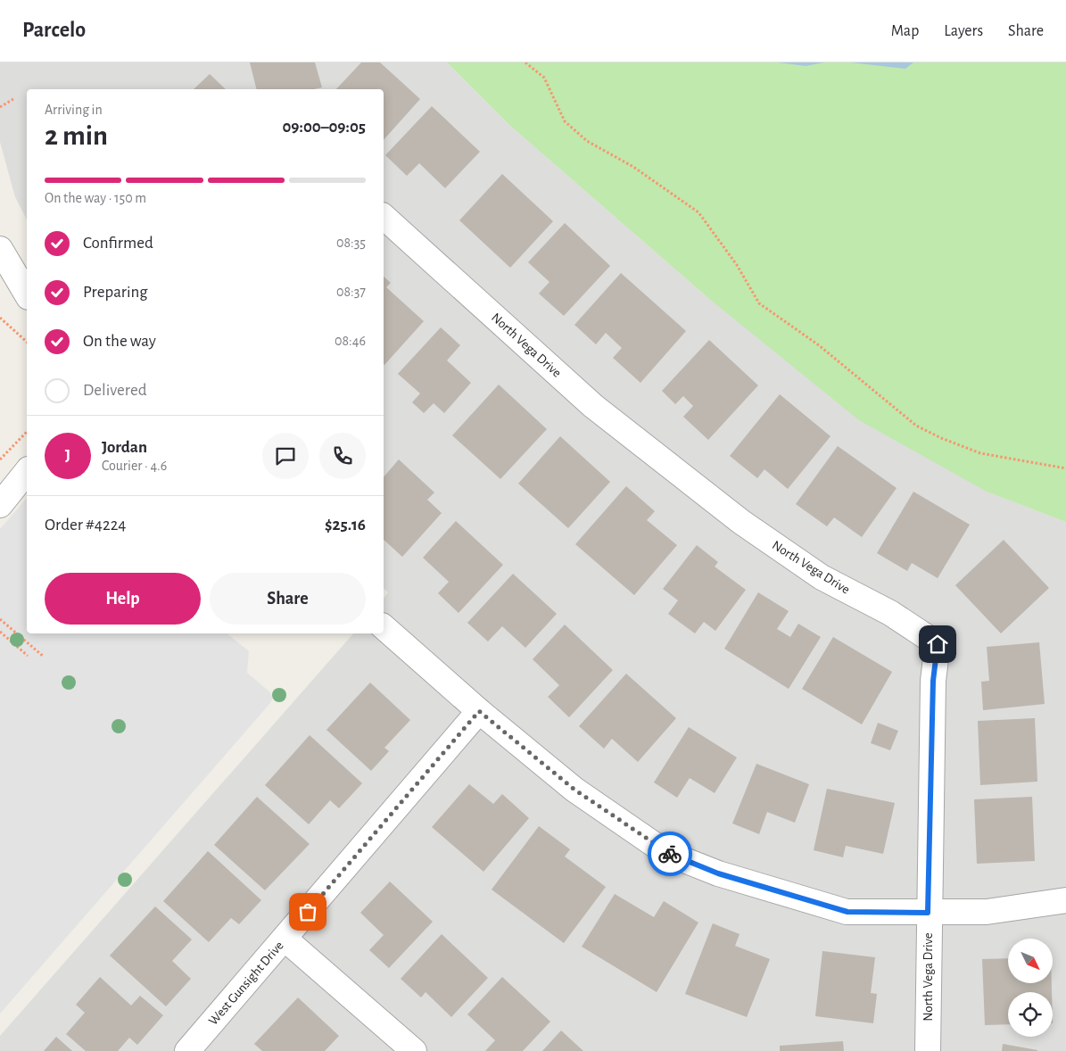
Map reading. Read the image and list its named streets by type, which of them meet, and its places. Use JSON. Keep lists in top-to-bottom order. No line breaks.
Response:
{"streets":{"street":["North Vega Drive","West Gunsight Drive"]},"north":"bottom right","page":{"header":"Parcelo","nav":["Map","Layers","Share"],"heading":["2 min","Arriving in","09:00–09:05"],"panel":["Jordan","Courier · 4.6","Order #4224","$25.16"],"bar":"On the way · 150 m","list":[["Confirmed","08:35"],["Preparing","08:37"],["On the way","08:46"],"Delivered"],"round":"J","buttons":["Help","Share"]}}
